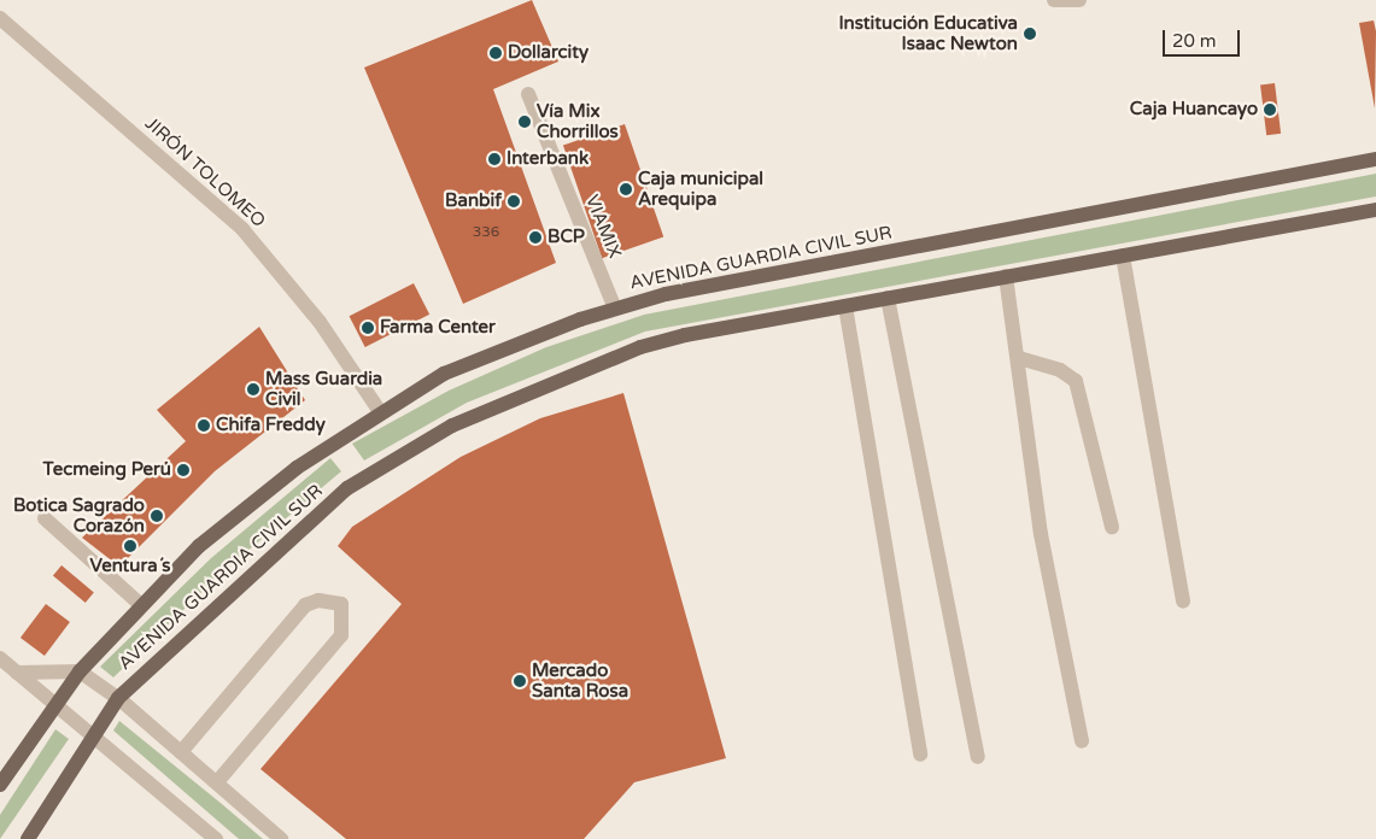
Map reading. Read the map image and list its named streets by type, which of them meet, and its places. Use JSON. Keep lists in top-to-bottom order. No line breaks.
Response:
{"streets":{"main road":["AVENIDA GUARDIA CIVIL SUR"],"street":["JIRÓN TOLOMEO","VIAMIX"]},"crossings":[["JIRÓN TOLOMEO","AVENIDA GUARDIA CIVIL SUR"],["VIAMIX","AVENIDA GUARDIA CIVIL SUR"]],"places":["Institución Educativa Isaac Newton","Dollarcity","Caja Huancayo","Vía Mix Chorrillos","Interbank","Caja municipal Arequipa","Banbif","BCP","Farma Center","Mass Guardia Civil","Chifa Freddy","Tecmeing Perú","Botica Sagrado Corazón","Ventura´s","Mercado Santa Rosa"],"house_numbers":["336"],"scale_bar":"20 m"}
